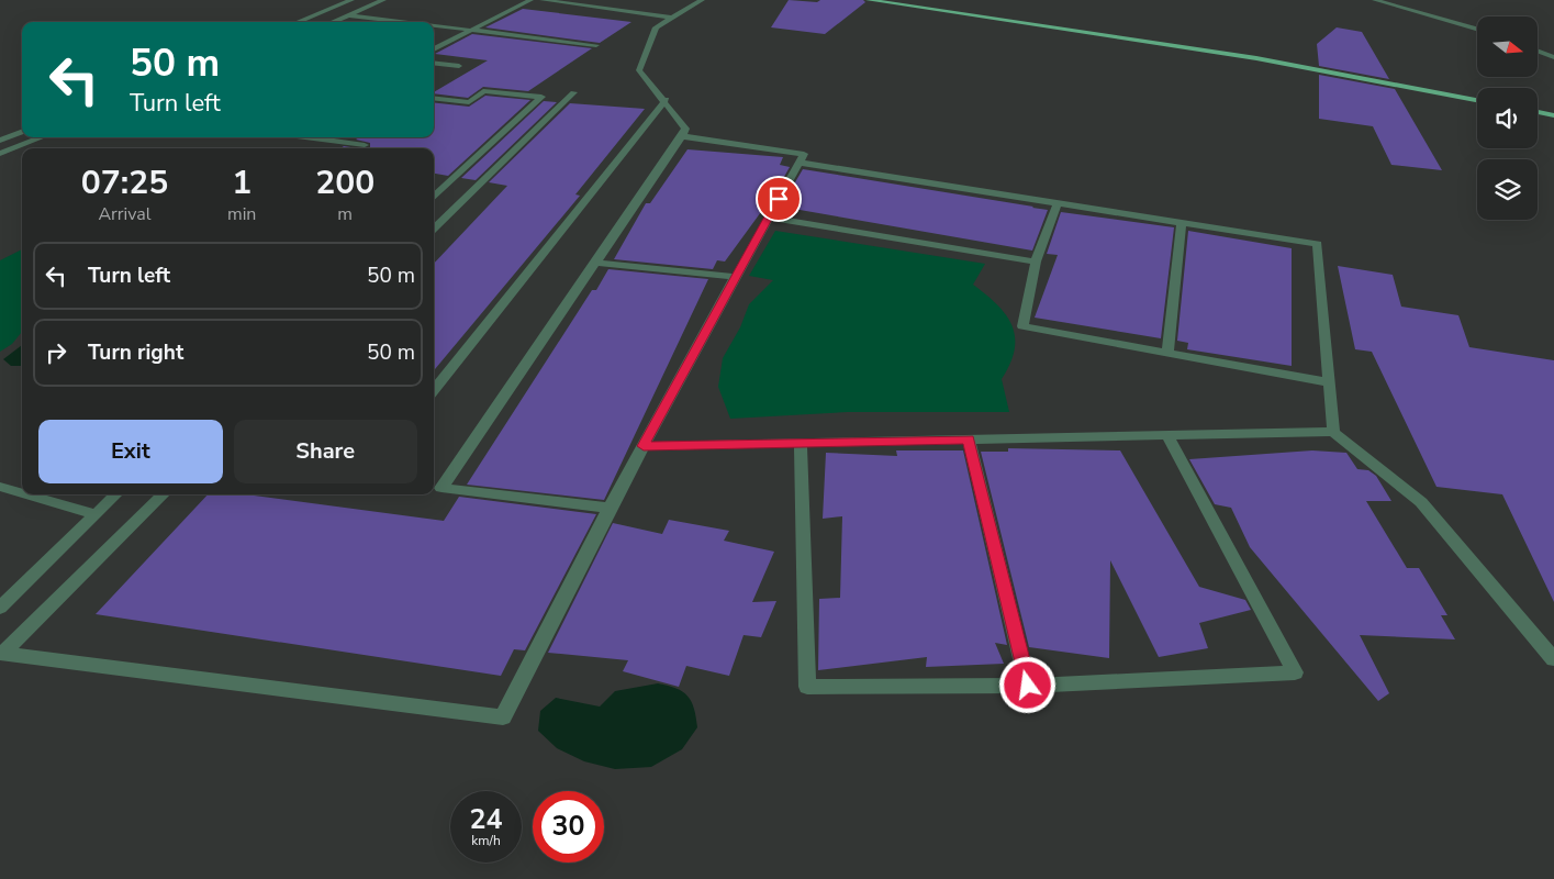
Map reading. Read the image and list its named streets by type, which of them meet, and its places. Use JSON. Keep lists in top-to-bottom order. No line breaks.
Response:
{"north":"right","page":{"turn":["50 m","Turn left"],"eta":["07:25","Arrival","1","min","200","m"],"list":[{"name":"Turn left","value":"50 m"},{"name":"Turn right","value":"50 m"}],"buttons":["Exit","Share"],"speed":"24 km/h","limit":"30"}}
